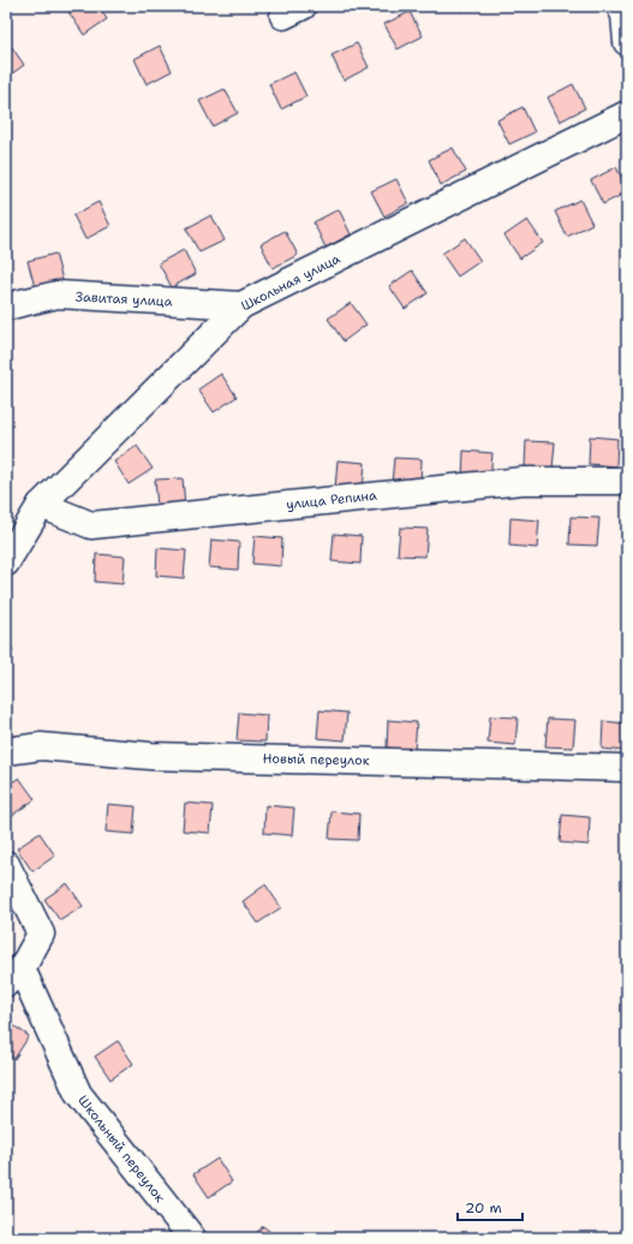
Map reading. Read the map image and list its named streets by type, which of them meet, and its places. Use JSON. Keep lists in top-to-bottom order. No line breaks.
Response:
{"streets":{"street":["Школьная улица","Завитая улица","улица Репина","Новый переулок","Школьный переулок"]},"crossings":[["Школьная улица","Завитая улица"],["Школьная улица","улица Репина"]],"scale_bar":"20 m"}
